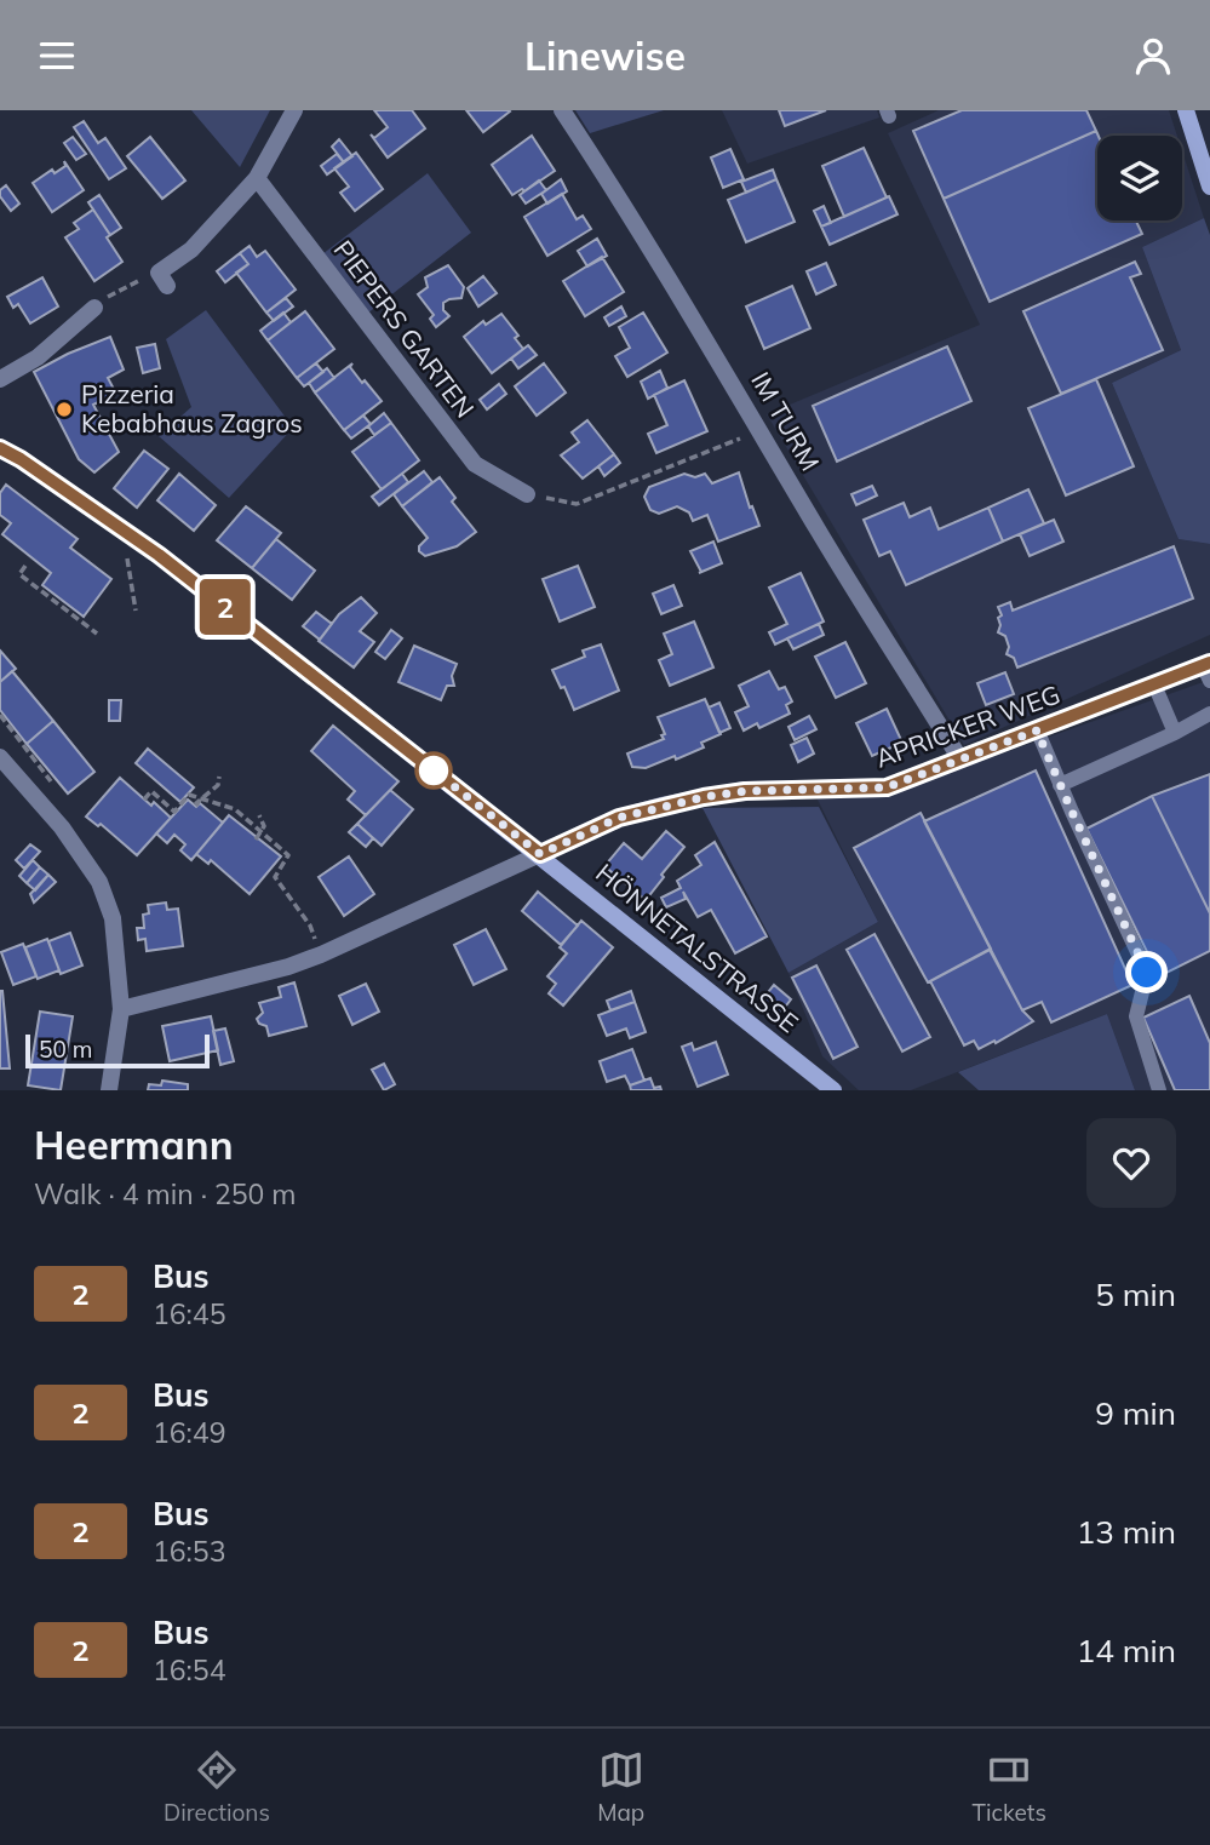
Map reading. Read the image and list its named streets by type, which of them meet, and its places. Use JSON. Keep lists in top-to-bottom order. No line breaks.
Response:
{"streets":{"main road":["HÖNNETALSTRASSE"],"street":["PIEPERS GARTEN","IM TURM","APRICKER WEG"]},"crossings":[["IM TURM","APRICKER WEG"],["APRICKER WEG","HÖNNETALSTRASSE"]],"places":["Pizzeria Kebabhaus Zagros"],"lines":["bus line 2"],"scale_bar":"50 m","page":{"header":"Linewise","on_map":"2","scale":"50 m","heading":["Heermann","Walk · 4 min · 250 m"],"list":[{"mark":"2","name":"Bus","note":"16:45","value":"5 min"},{"mark":"2","name":"Bus","note":"16:49","value":"9 min"},{"mark":"2","name":"Bus","note":"16:53","value":"13 min"},{"mark":"2","name":"Bus","note":"16:54","value":"14 min"}],"tabs":["Directions","Map","Tickets"]}}
